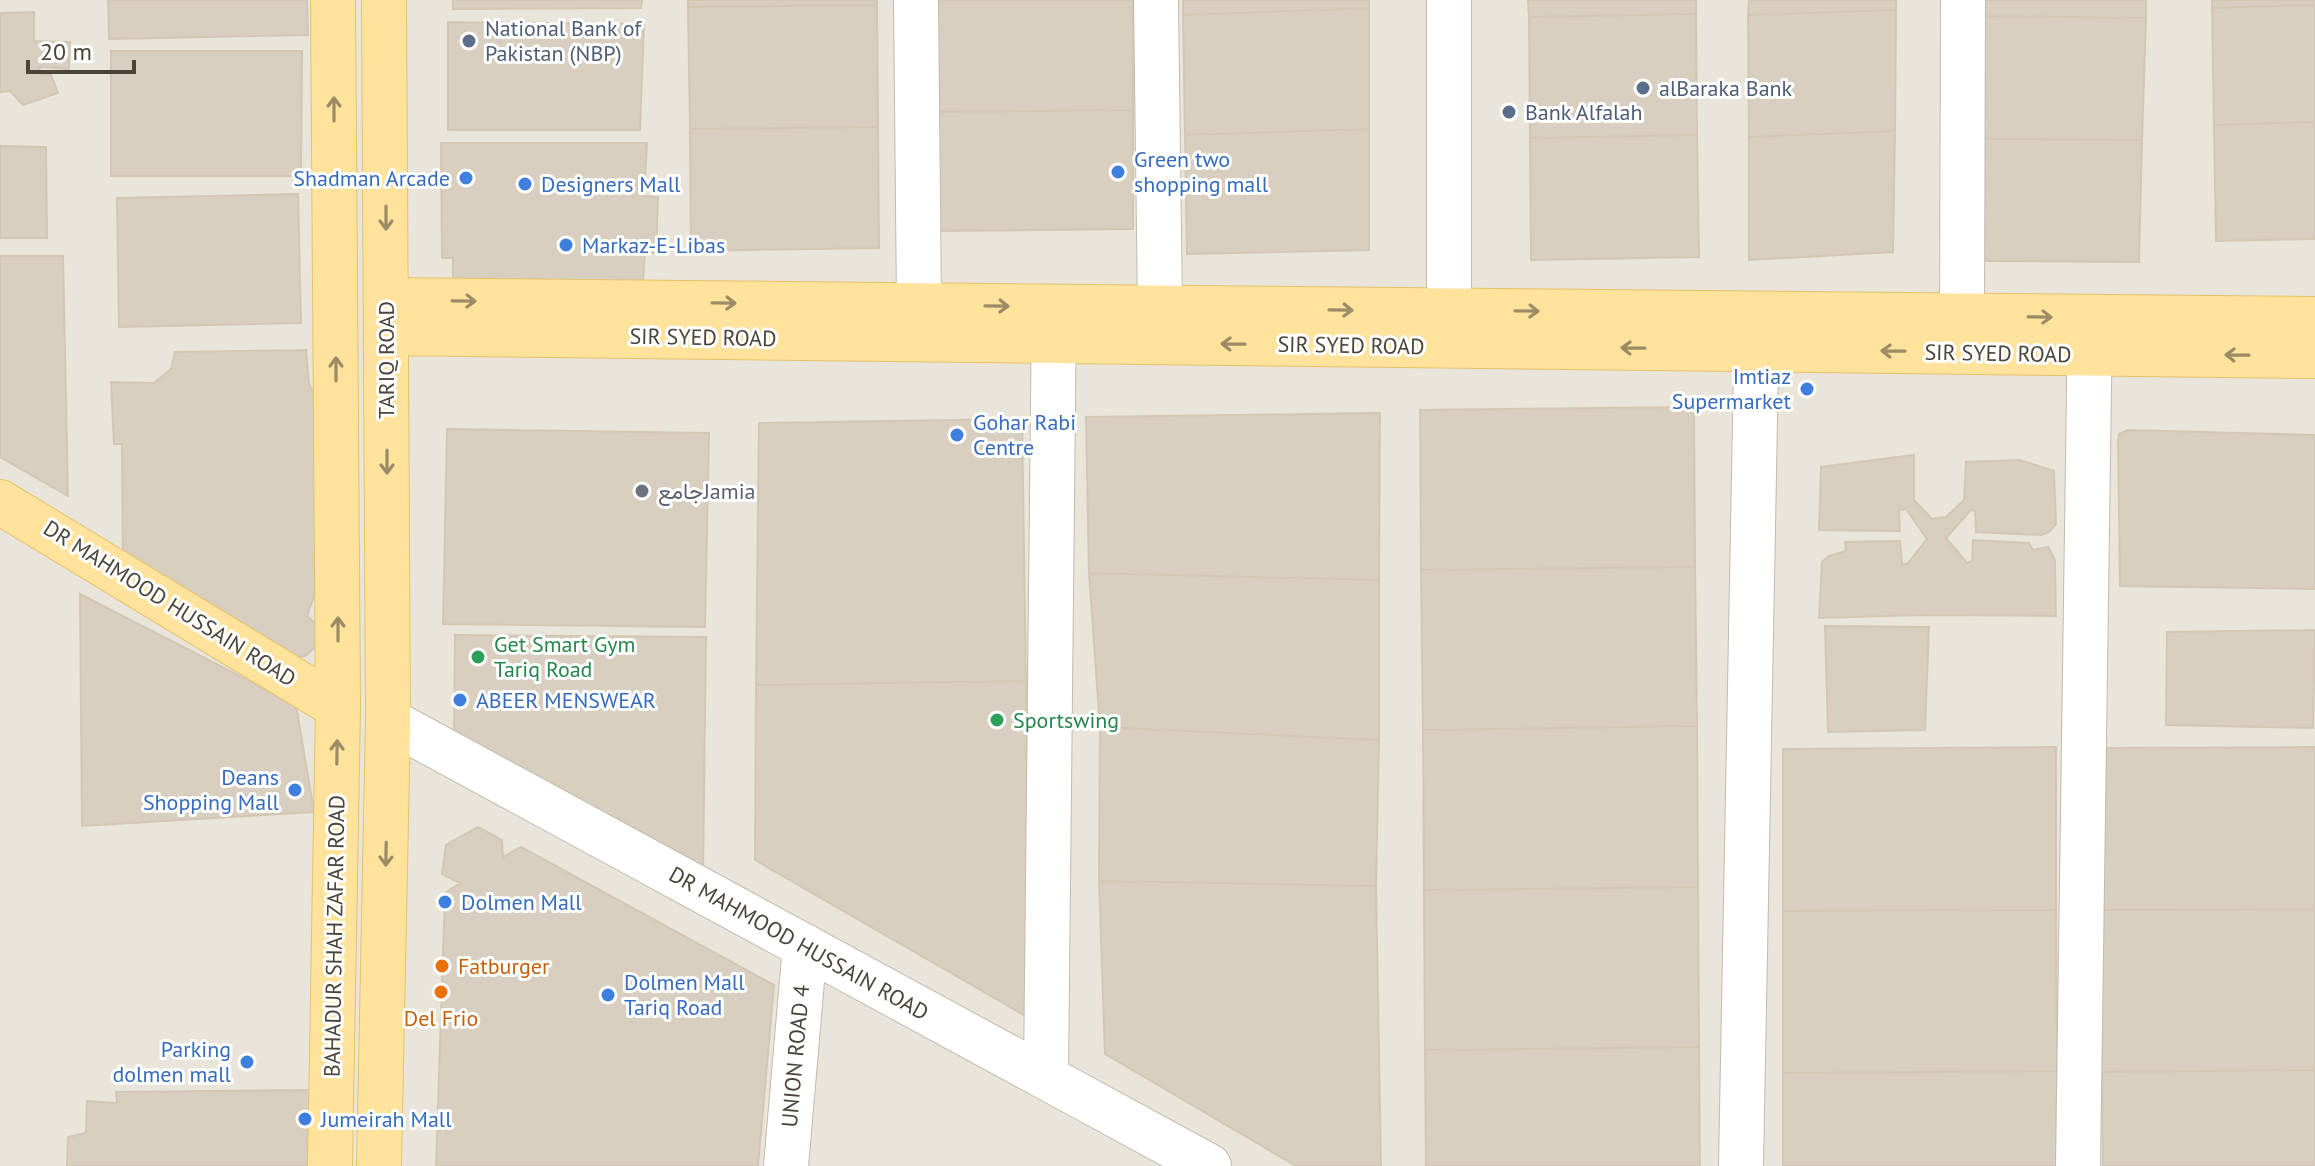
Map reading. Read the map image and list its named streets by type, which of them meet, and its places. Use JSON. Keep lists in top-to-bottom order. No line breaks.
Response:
{"streets":{"main road":["SIR SYED ROAD","TARIQ ROAD","DR MAHMOOD HUSSAIN ROAD","BAHADUR SHAH ZAFAR ROAD"],"street":["UNION ROAD 4"]},"crossings":[["SIR SYED ROAD","TARIQ ROAD"],["TARIQ ROAD","DR MAHMOOD HUSSAIN ROAD"],["DR MAHMOOD HUSSAIN ROAD","BAHADUR SHAH ZAFAR ROAD"],["DR MAHMOOD HUSSAIN ROAD","UNION ROAD 4"]],"places":["National Bank of Pakistan (NBP)","alBaraka Bank","Bank Alfalah","Green two shopping mall","Shadman Arcade","Designers Mall","Markaz-E-Libas","Imtiaz Supermarket","Gohar Rabi Centre","جامعJamia","Get Smart Gym Tariq Road","ABEER MENSWEAR","Sportswing","Deans Shopping Mall","Dolmen Mall","Fatburger","Del Frio","Dolmen Mall Tariq Road","Parking dolmen mall","Jumeirah Mall"],"scale_bar":"20 m"}
